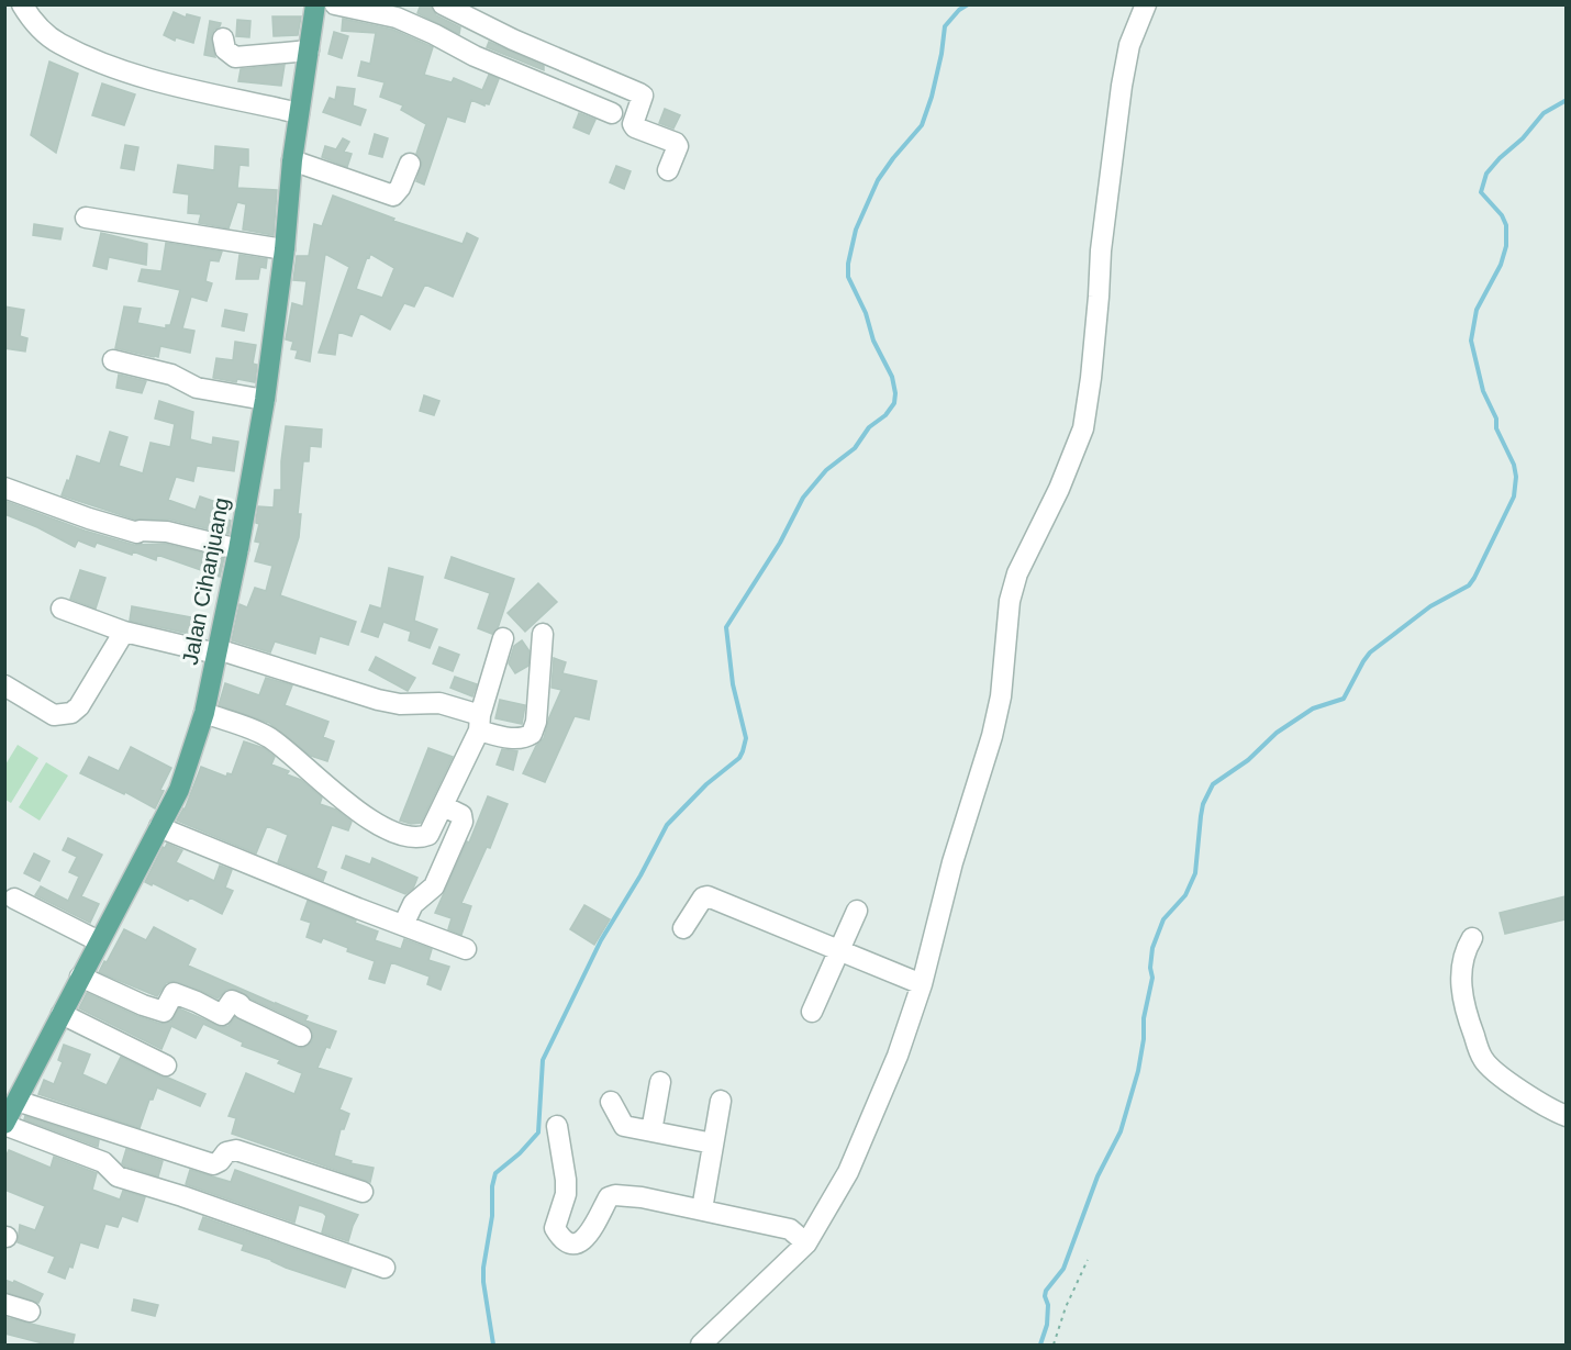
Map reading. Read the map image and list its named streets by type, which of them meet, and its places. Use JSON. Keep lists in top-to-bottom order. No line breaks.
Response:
{"streets":{"main road":["Jalan Cihanjuang"]}}
